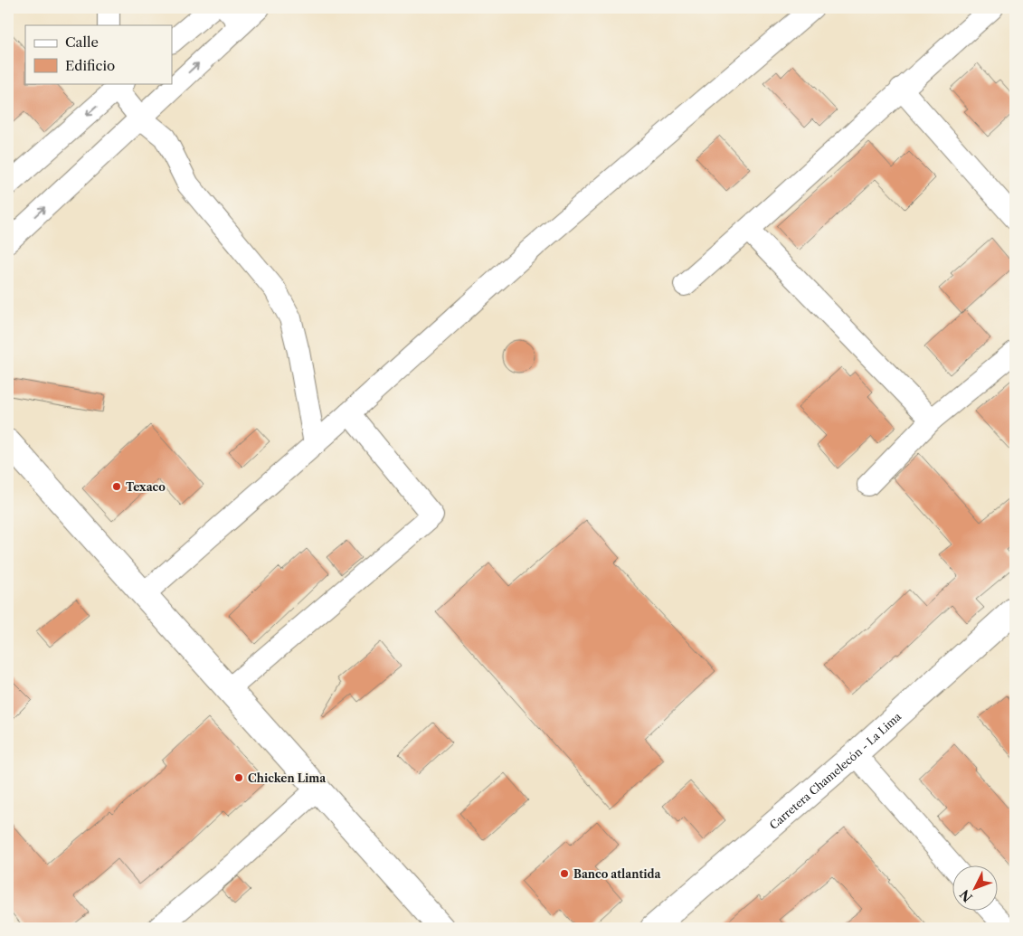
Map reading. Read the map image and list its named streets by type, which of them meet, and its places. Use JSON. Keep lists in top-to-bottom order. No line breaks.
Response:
{"streets":{"street":["Carretera Chamelecón - La Lima"]},"places":["Texaco","Chicken Lima","Banco atlantida"],"legend":["Calle","Edificio"],"north":"bottom left"}
